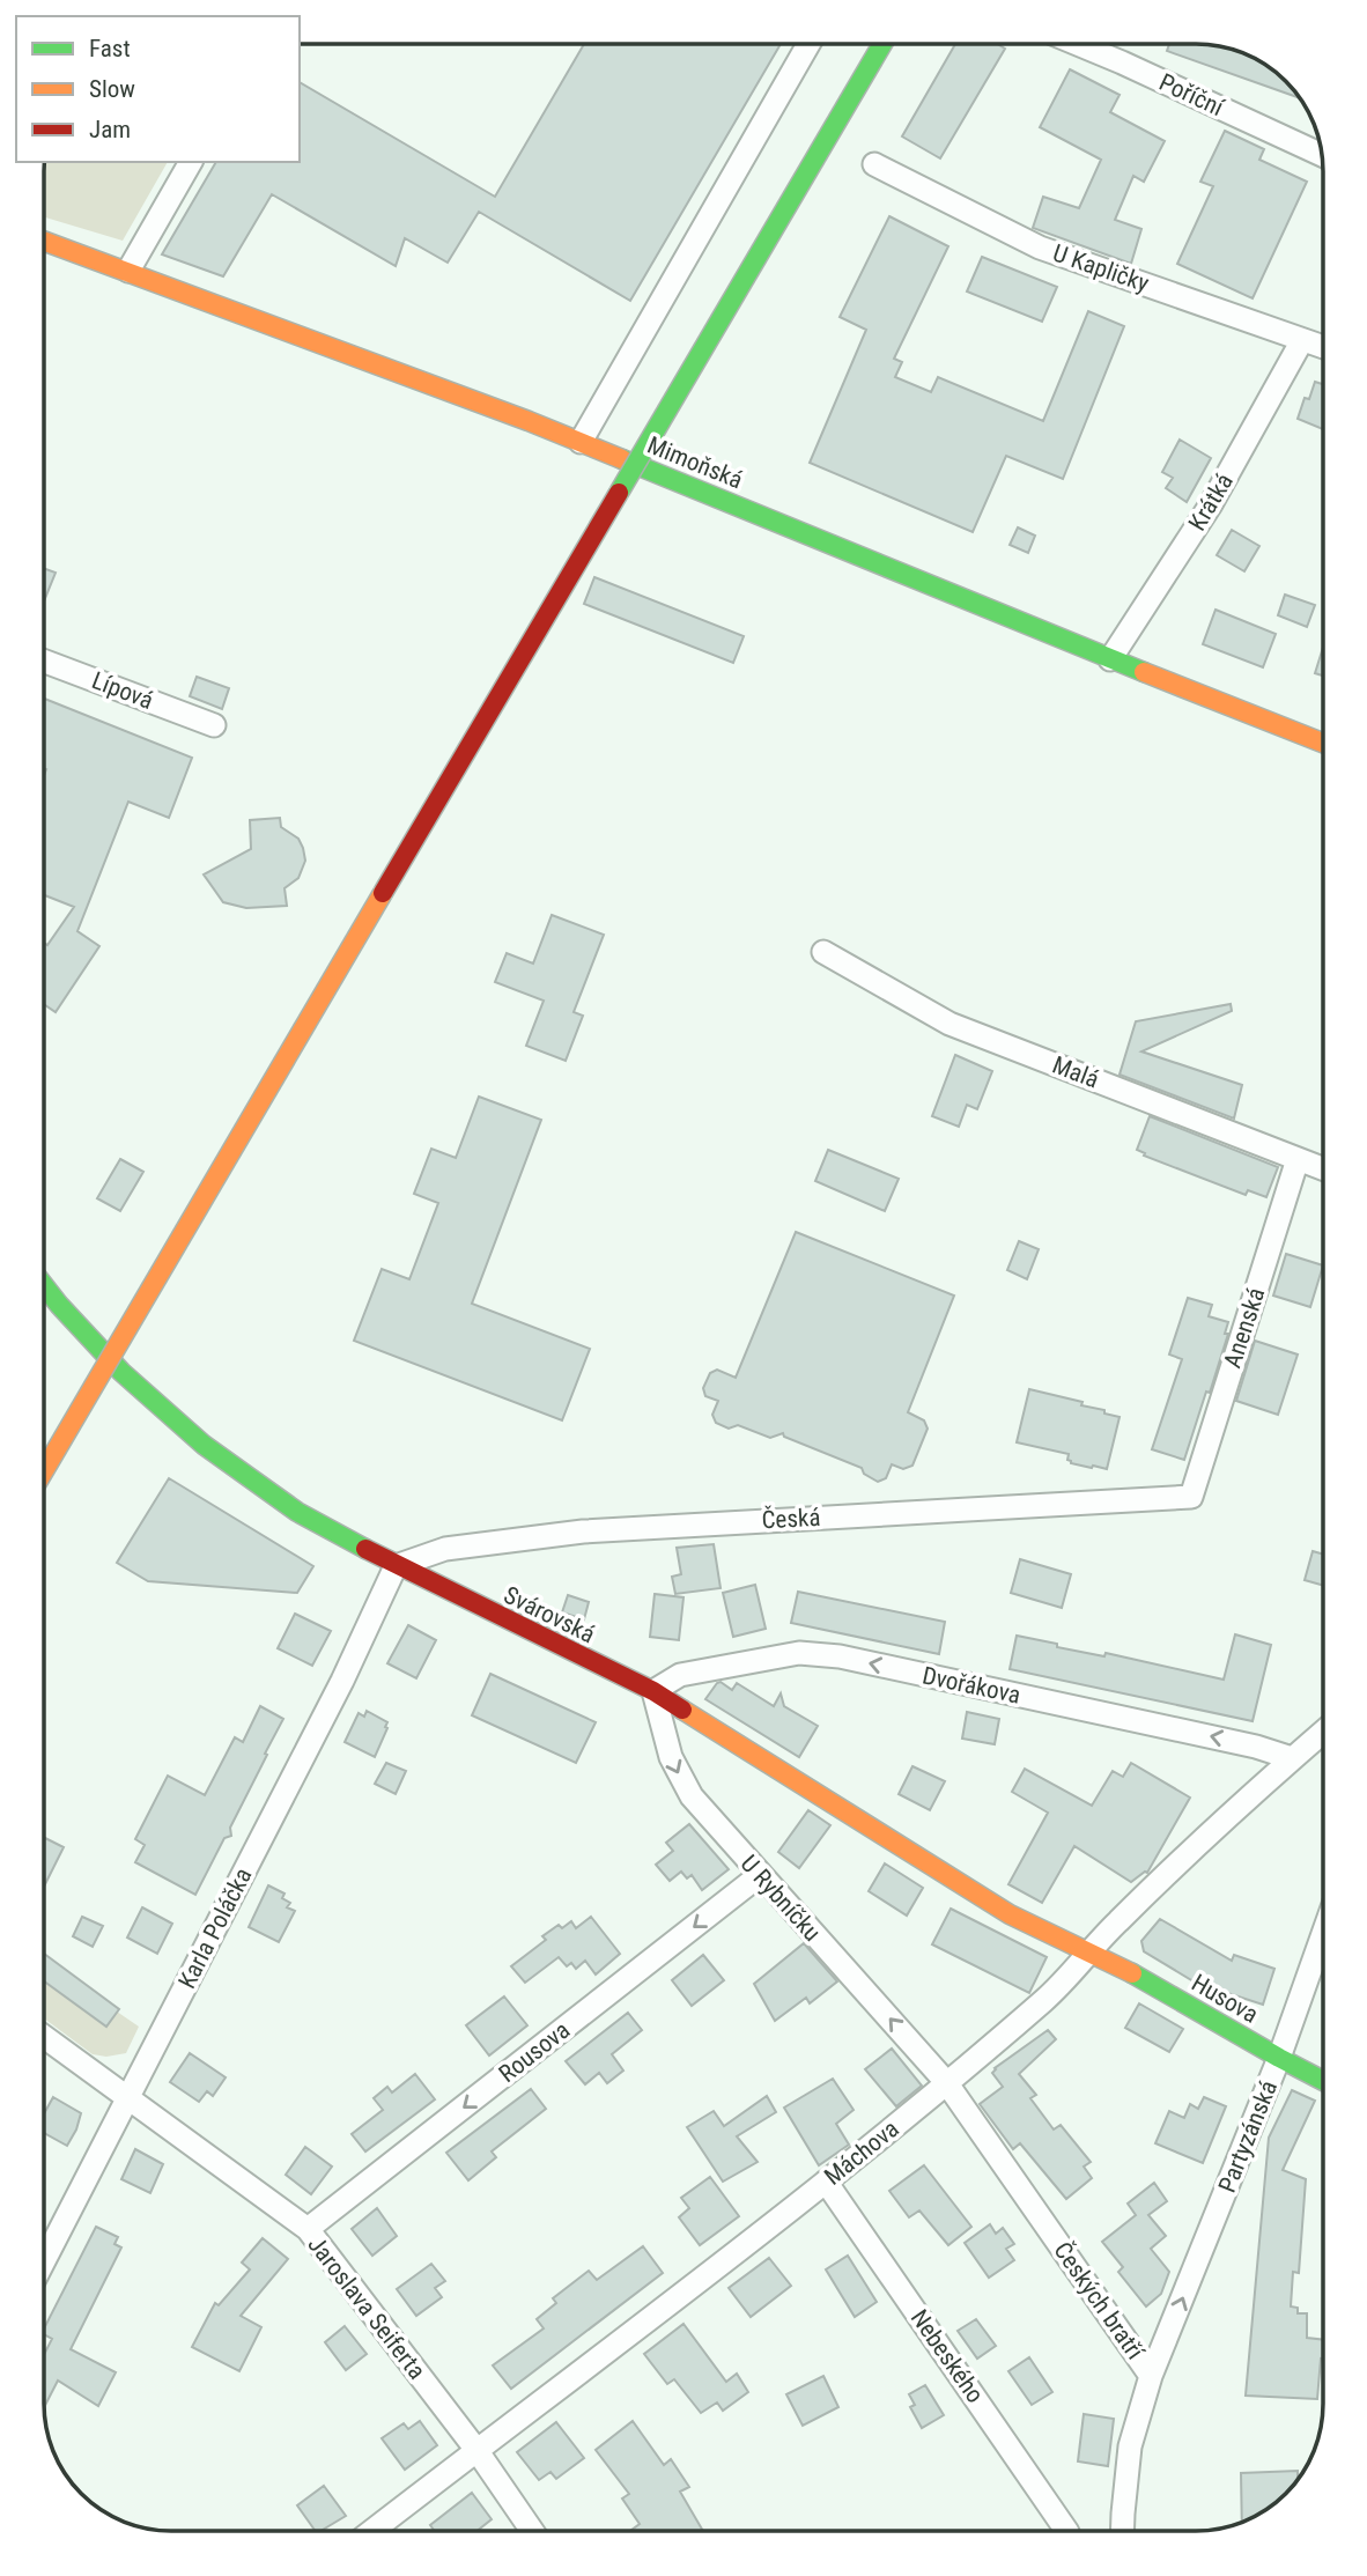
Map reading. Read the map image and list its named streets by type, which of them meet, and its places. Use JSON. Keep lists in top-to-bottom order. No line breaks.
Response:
{"streets":{"street":["Poříční","U Kapličky","Mimoňská","Krátká","Lípová","Malá","Anenská","Česká","Svárovská","Dvořákova","U Rybníčku","Karla Poláčka","Husova","Rousova","Partyzánská","Máchova","Českých bratří","Jaroslava Seiferta","Nebeského"]},"crossings":[["U Kapličky","Krátká"],["Mimoňská","Krátká"],["Malá","Anenská"],["Anenská","Česká"],["Česká","Svárovská"],["Česká","Karla Poláčka"],["Svárovská","Dvořákova"],["Svárovská","U Rybníčku"],["Svárovská","Karla Poláčka"],["Svárovská","Husova"],["Svárovská","Máchova"],["Dvořákova","U Rybníčku"],["Dvořákova","Máchova"],["U Rybníčku","Rousova"],["U Rybníčku","Máchova"],["U Rybníčku","Českých bratří"],["Karla Poláčka","Jaroslava Seiferta"],["Husova","Partyzánská"],["Husova","Máchova"],["Rousova","Jaroslava Seiferta"],["Partyzánská","Českých bratří"],["Máchova","Českých bratří"],["Máchova","Jaroslava Seiferta"],["Máchova","Nebeského"]],"one_way":["Dvořákova","Rousova","Partyzánská"],"legend":["Fast","Slow","Jam"]}
